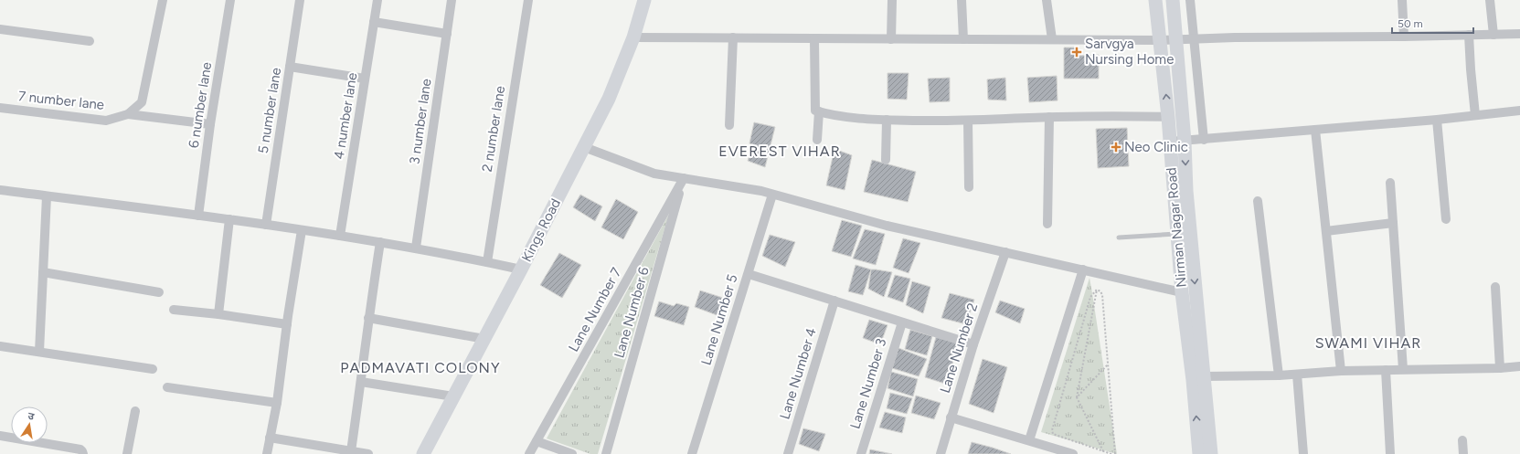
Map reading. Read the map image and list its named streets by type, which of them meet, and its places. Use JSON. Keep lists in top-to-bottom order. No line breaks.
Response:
{"streets":{"street":["7 number lane","6 number lane","5 number lane","4 number lane","3 number lane","2 number lane","Nirman Nagar Road","Kings Road","Lane Number 7","Lane Number 6","Lane Number 5","Lane Number 2","Lane Number 4","Lane Number 3"]},"crossings":[["Lane Number 7","Lane Number 6"]],"districts":["EVEREST VIHAR","SWAMI VIHAR","PADMAVATI COLONY"],"places":{"health":["Sarvgya Nursing Home","Neo Clinic"]},"scale_bar":"50 m","north":"top"}
